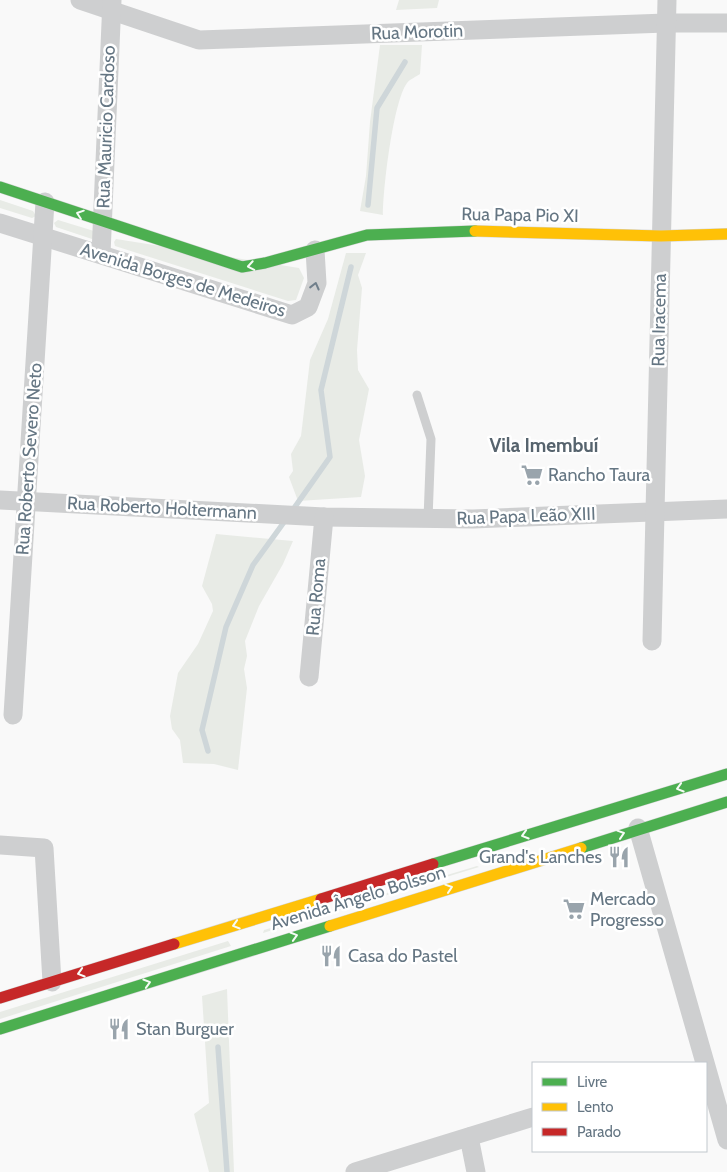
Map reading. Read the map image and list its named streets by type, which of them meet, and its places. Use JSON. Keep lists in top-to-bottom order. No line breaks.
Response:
{"streets":{"main road":["Rua Papa Pio XI","Avenida Borges de Medeiros","Avenida Ângelo Bolsson"],"street":["Rua Morotin","Rua Mauricio Cardoso","Rua Iracema","Rua Roberto Severo Neto","Rua Roberto Holtermann","Rua Papa Leão XIII","Rua Roma"]},"crossings":[["Rua Morotin","Rua Mauricio Cardoso"],["Rua Morotin","Rua Iracema"],["Rua Mauricio Cardoso","Avenida Borges de Medeiros"],["Rua Papa Pio XI","Avenida Borges de Medeiros"],["Rua Papa Pio XI","Rua Iracema"],["Avenida Borges de Medeiros","Rua Roberto Severo Neto"],["Rua Iracema","Rua Papa Leão XIII"],["Rua Roberto Severo Neto","Rua Roberto Holtermann"],["Rua Roberto Holtermann","Rua Papa Leão XIII"],["Rua Roberto Holtermann","Rua Roma"],["Rua Papa Leão XIII","Rua Roma"]],"districts":["Vila Imembuí"],"places":{"supermarket":["Rancho Taura","Mercado Progresso"],"restaurant":["Grand's Lanches","Casa do Pastel","Stan Burguer"]},"legend":["Livre","Lento","Parado"]}
